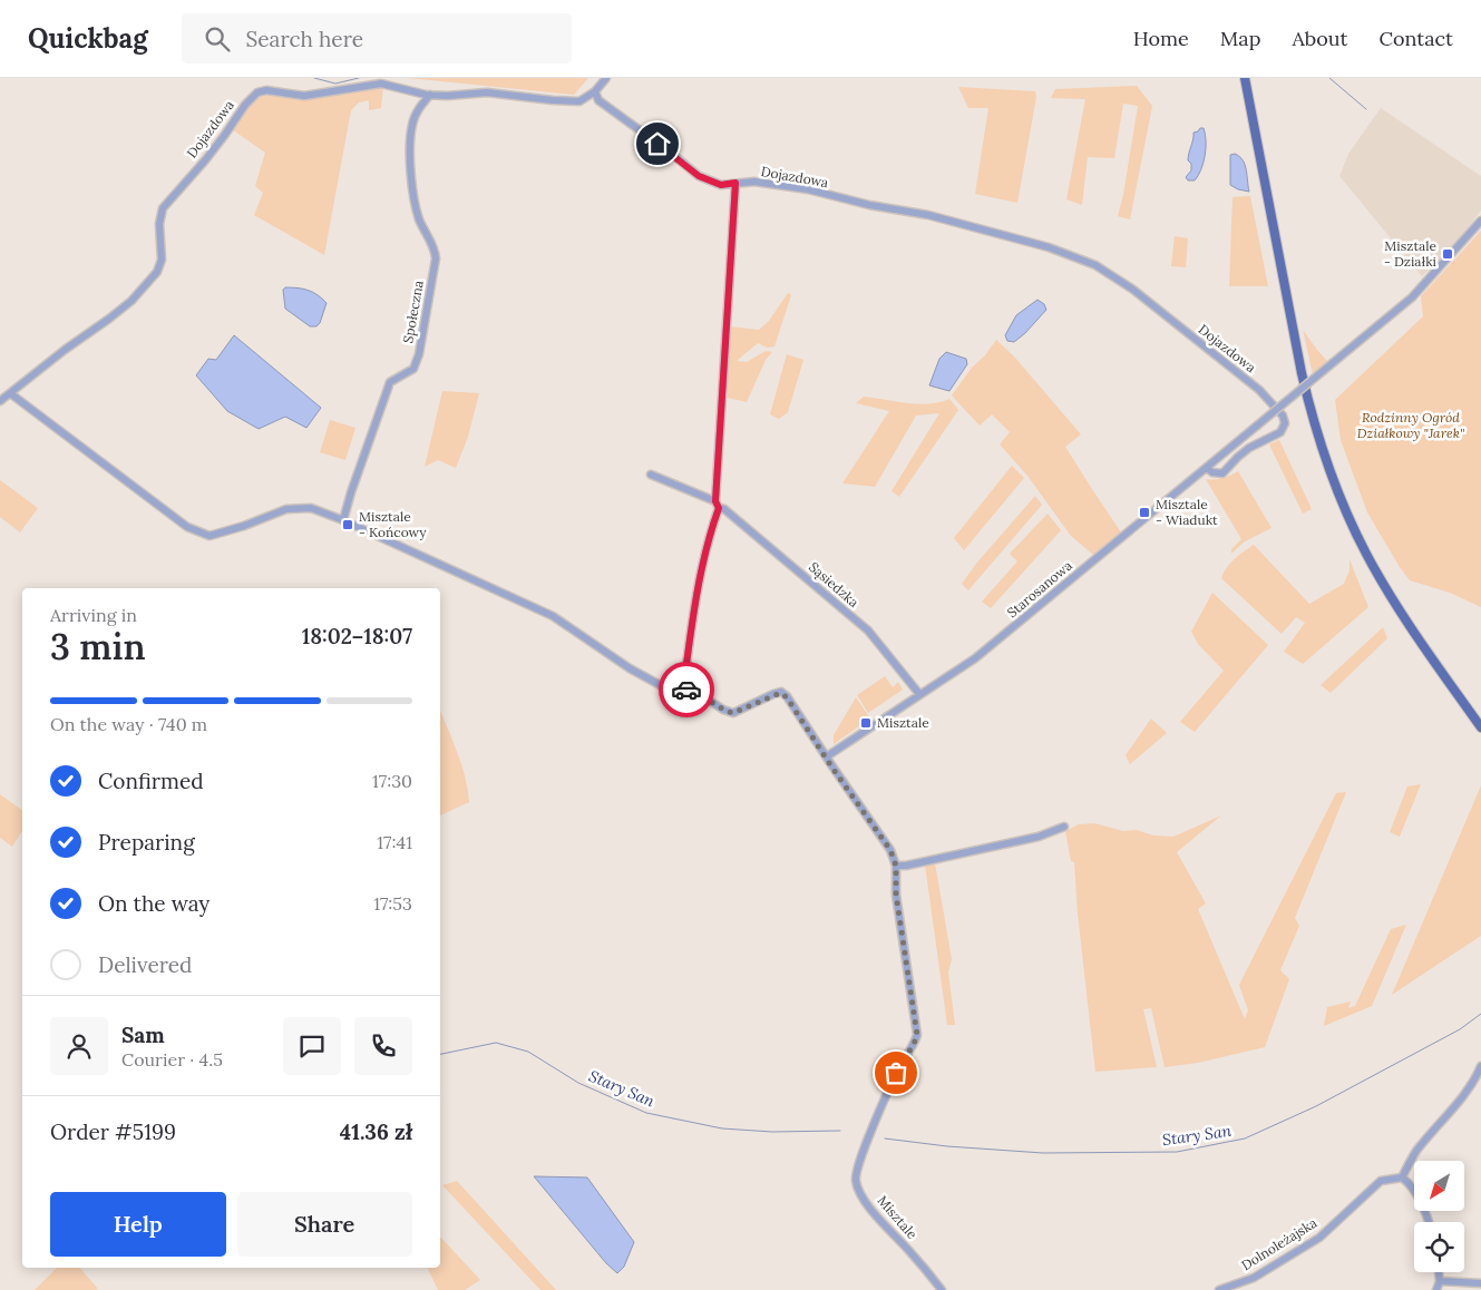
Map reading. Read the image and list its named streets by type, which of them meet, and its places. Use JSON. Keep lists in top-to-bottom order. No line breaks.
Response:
{"streets":{"street":["Dojazdowa","Społeczna","Sąsiedzka","Starosanowa","Misztale","Dolnoleżajska"]},"crossings":[["Dojazdowa","Społeczna"],["Dojazdowa","Starosanowa"],["Dojazdowa","Misztale"],["Społeczna","Misztale"],["Sąsiedzka","Starosanowa"],["Starosanowa","Misztale"]],"water":["Stary San"],"parks":["Rodzinny Ogród Działkowy \"Jarek\""],"places":{"transit":["Misztale - Działki","Misztale - Wiadukt","Misztale - Końcowy","Misztale"]},"north":"bottom left","page":{"header":"Quickbag","search":"Search here","nav":["Home","Map","About","Contact"],"heading":["3 min","Arriving in","18:02–18:07"],"panel":["Sam","Courier · 4.5","Order #5199","41.36 zł"],"bar":"On the way · 740 m","list":[["Confirmed","17:30"],["Preparing","17:41"],["On the way","17:53"],"Delivered"],"buttons":["Help","Share"]}}
